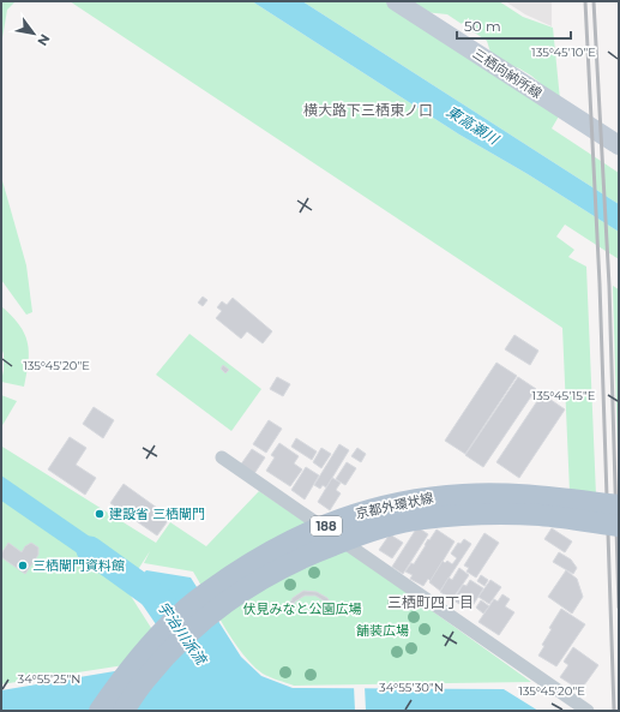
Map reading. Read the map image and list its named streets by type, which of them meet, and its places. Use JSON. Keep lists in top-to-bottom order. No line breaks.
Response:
{"streets":{"main road":["三栖向納所線","京都外環状線","188"]},"districts":["横大路下三栖東ノ口","三栖町四丁目"],"water":["東高瀬川","宇治川派流"],"parks":["伏見みなと公園広場","舗装広場"],"places":["建設省 三栖閘門","三栖閘門資料館"],"scale_bar":"50 m","north":"bottom right","coordinates":["135°45'10\"E","135°45'20\"E","135°45'15\"E","34°55'25\"N","34°55'30\"N"]}
